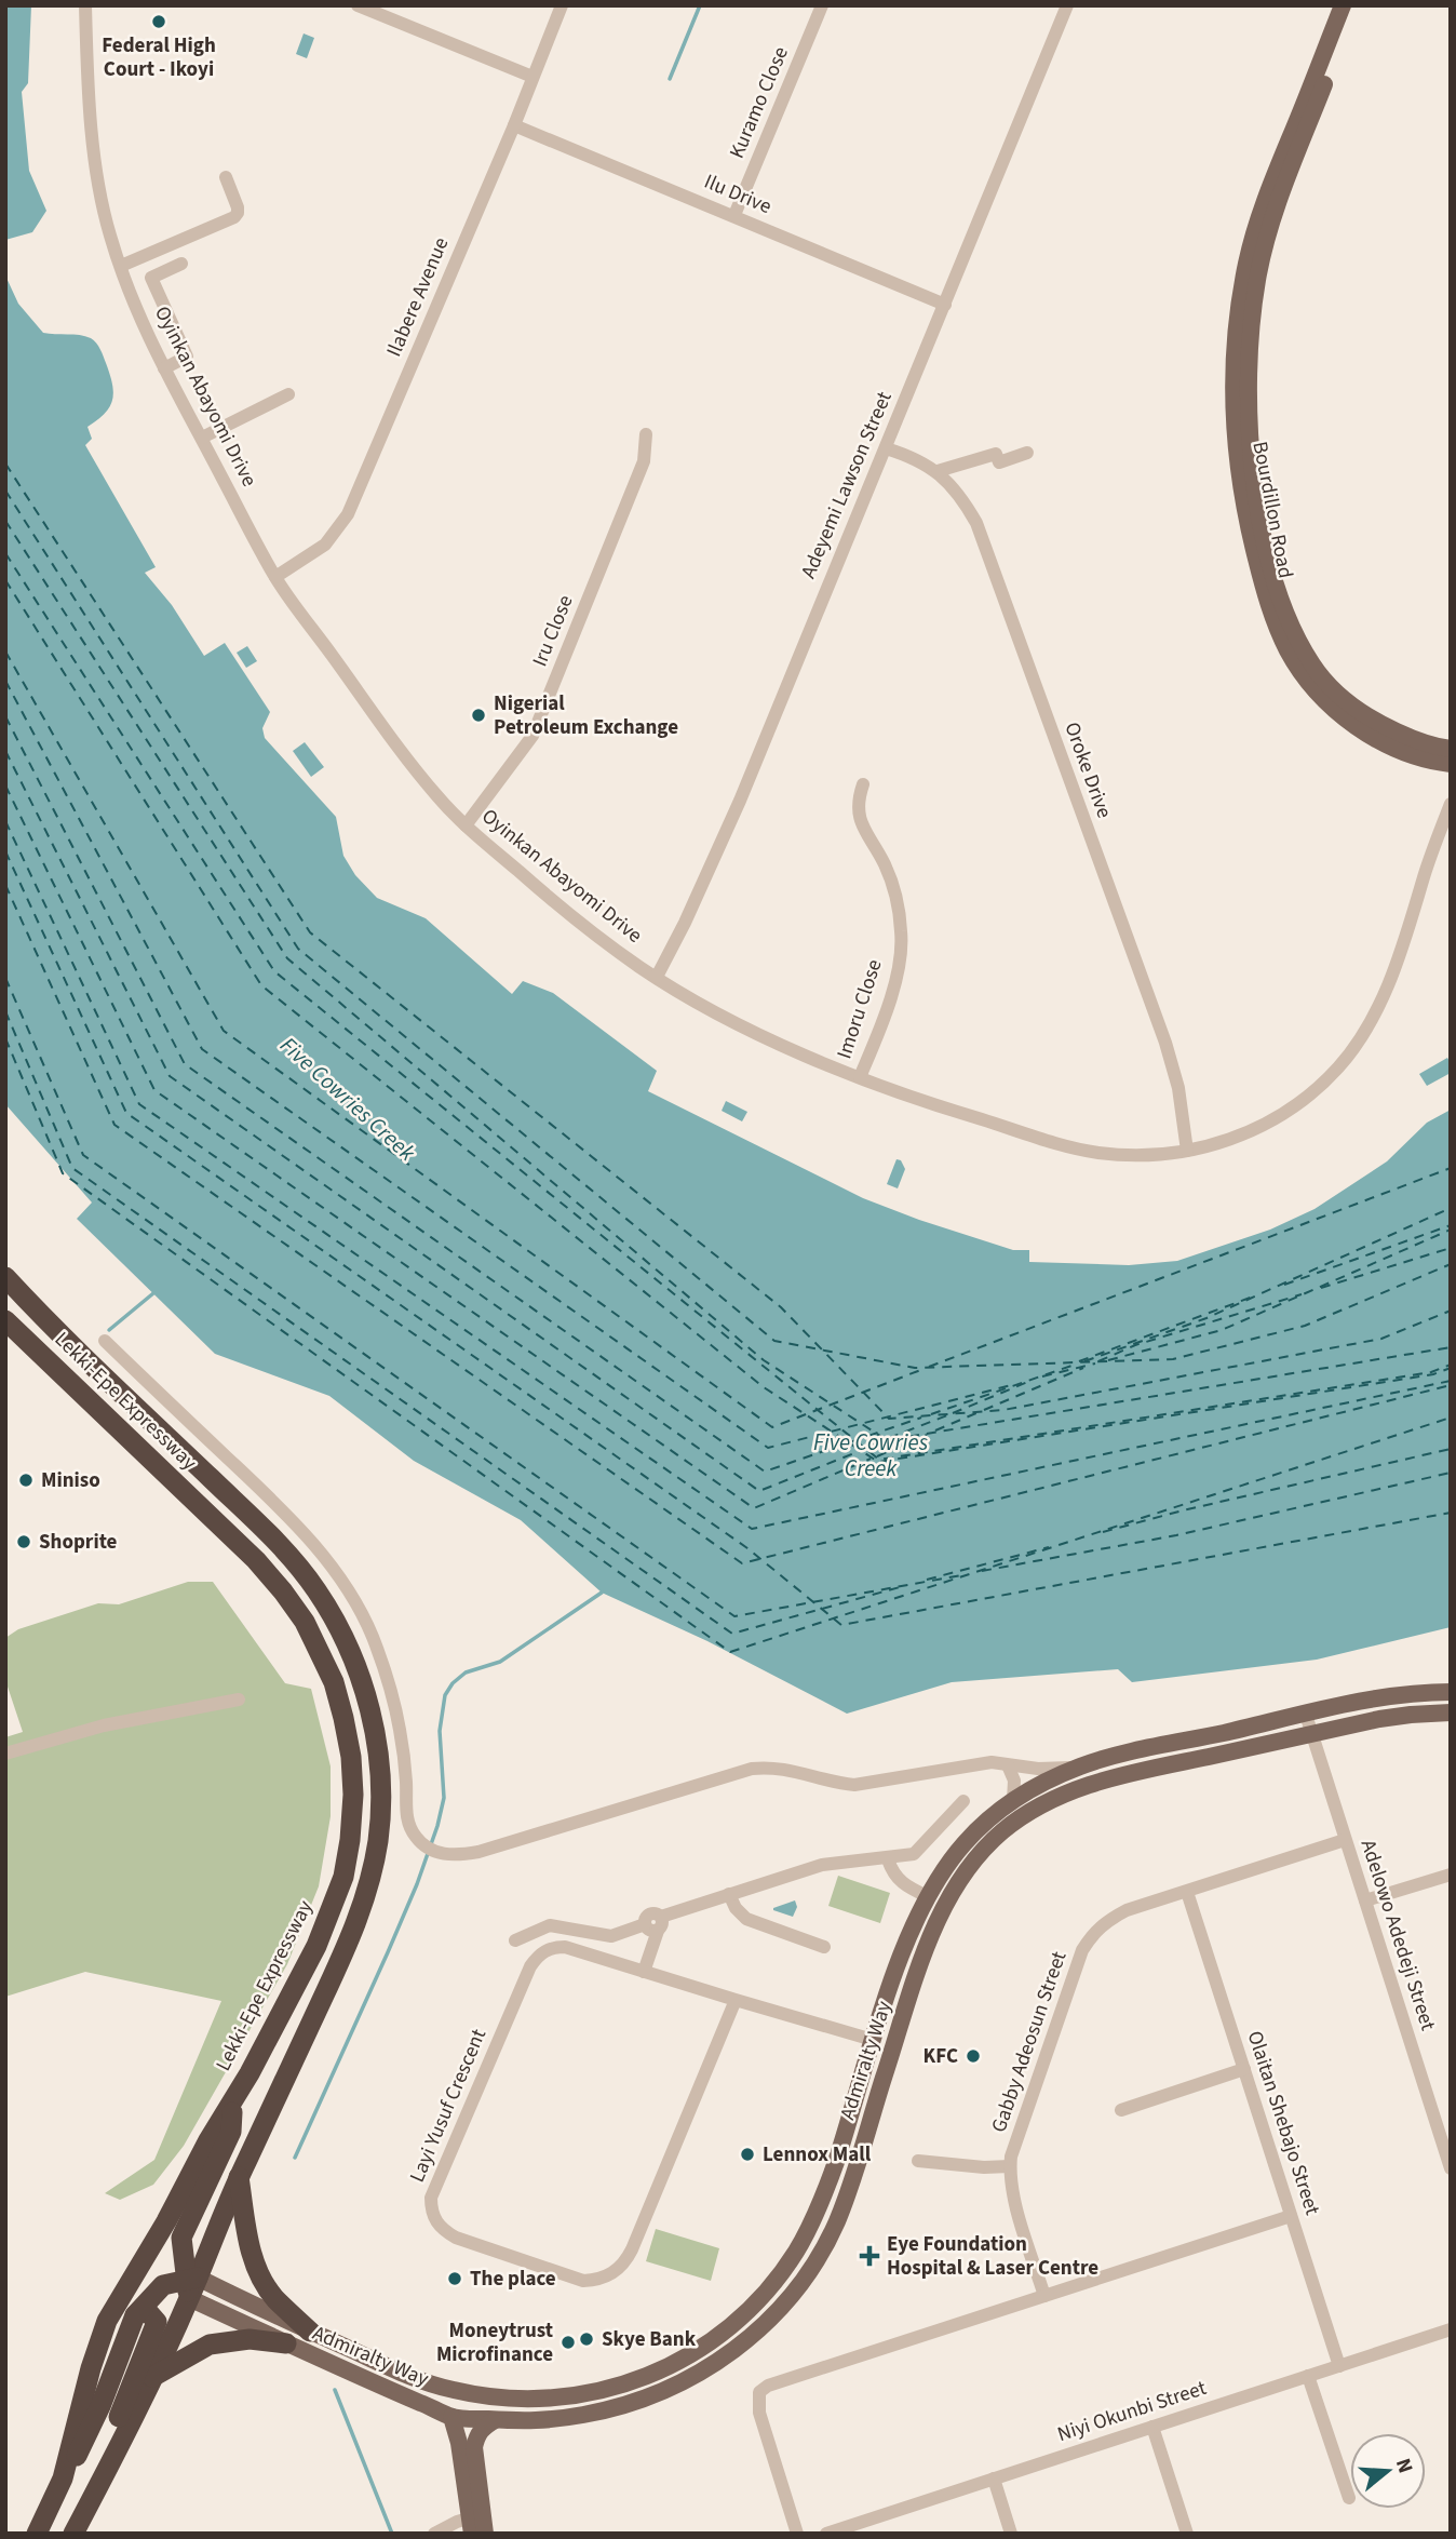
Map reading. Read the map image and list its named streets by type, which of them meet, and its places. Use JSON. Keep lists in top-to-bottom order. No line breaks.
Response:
{"streets":{"highway":["Lekki-Epe Expressway"],"main road":["Bourdillon Road","Admiralty Way"],"street":["Kuramo Close","Ilu Drive","Ilabere Avenue","Oyinkan Abayomi Drive","Adeyemi Lawson Street","Iru Close","Oroke Drive","Imoru Close","Adelowo Adedeji Street","Gabby Adeosun Street","Layi Yusuf Crescent","Olaitan Shebajo Street","Niyi Okunbi Street"]},"crossings":[["Kuramo Close","Ilu Drive"],["Ilu Drive","Ilabere Avenue"],["Ilu Drive","Adeyemi Lawson Street"],["Ilabere Avenue","Oyinkan Abayomi Drive"],["Oyinkan Abayomi Drive","Adeyemi Lawson Street"],["Oyinkan Abayomi Drive","Iru Close"],["Oyinkan Abayomi Drive","Oroke Drive"],["Oyinkan Abayomi Drive","Imoru Close"],["Adeyemi Lawson Street","Oroke Drive"],["Lekki-Epe Expressway","Admiralty Way"],["Adelowo Adedeji Street","Gabby Adeosun Street"],["Adelowo Adedeji Street","Admiralty Way"],["Gabby Adeosun Street","Olaitan Shebajo Street"],["Admiralty Way","Layi Yusuf Crescent"],["Olaitan Shebajo Street","Niyi Okunbi Street"]],"water":["Five Cowries Creek"],"places":{"other":["Federal High Court - Ikoyi","Nigerial Petroleum Exchange","Miniso","Shoprite","KFC","Lennox Mall","The place","Skye Bank","Moneytrust Microfinance"],"health":["Eye Foundation Hospital & Laser Centre"]},"north":"right"}
